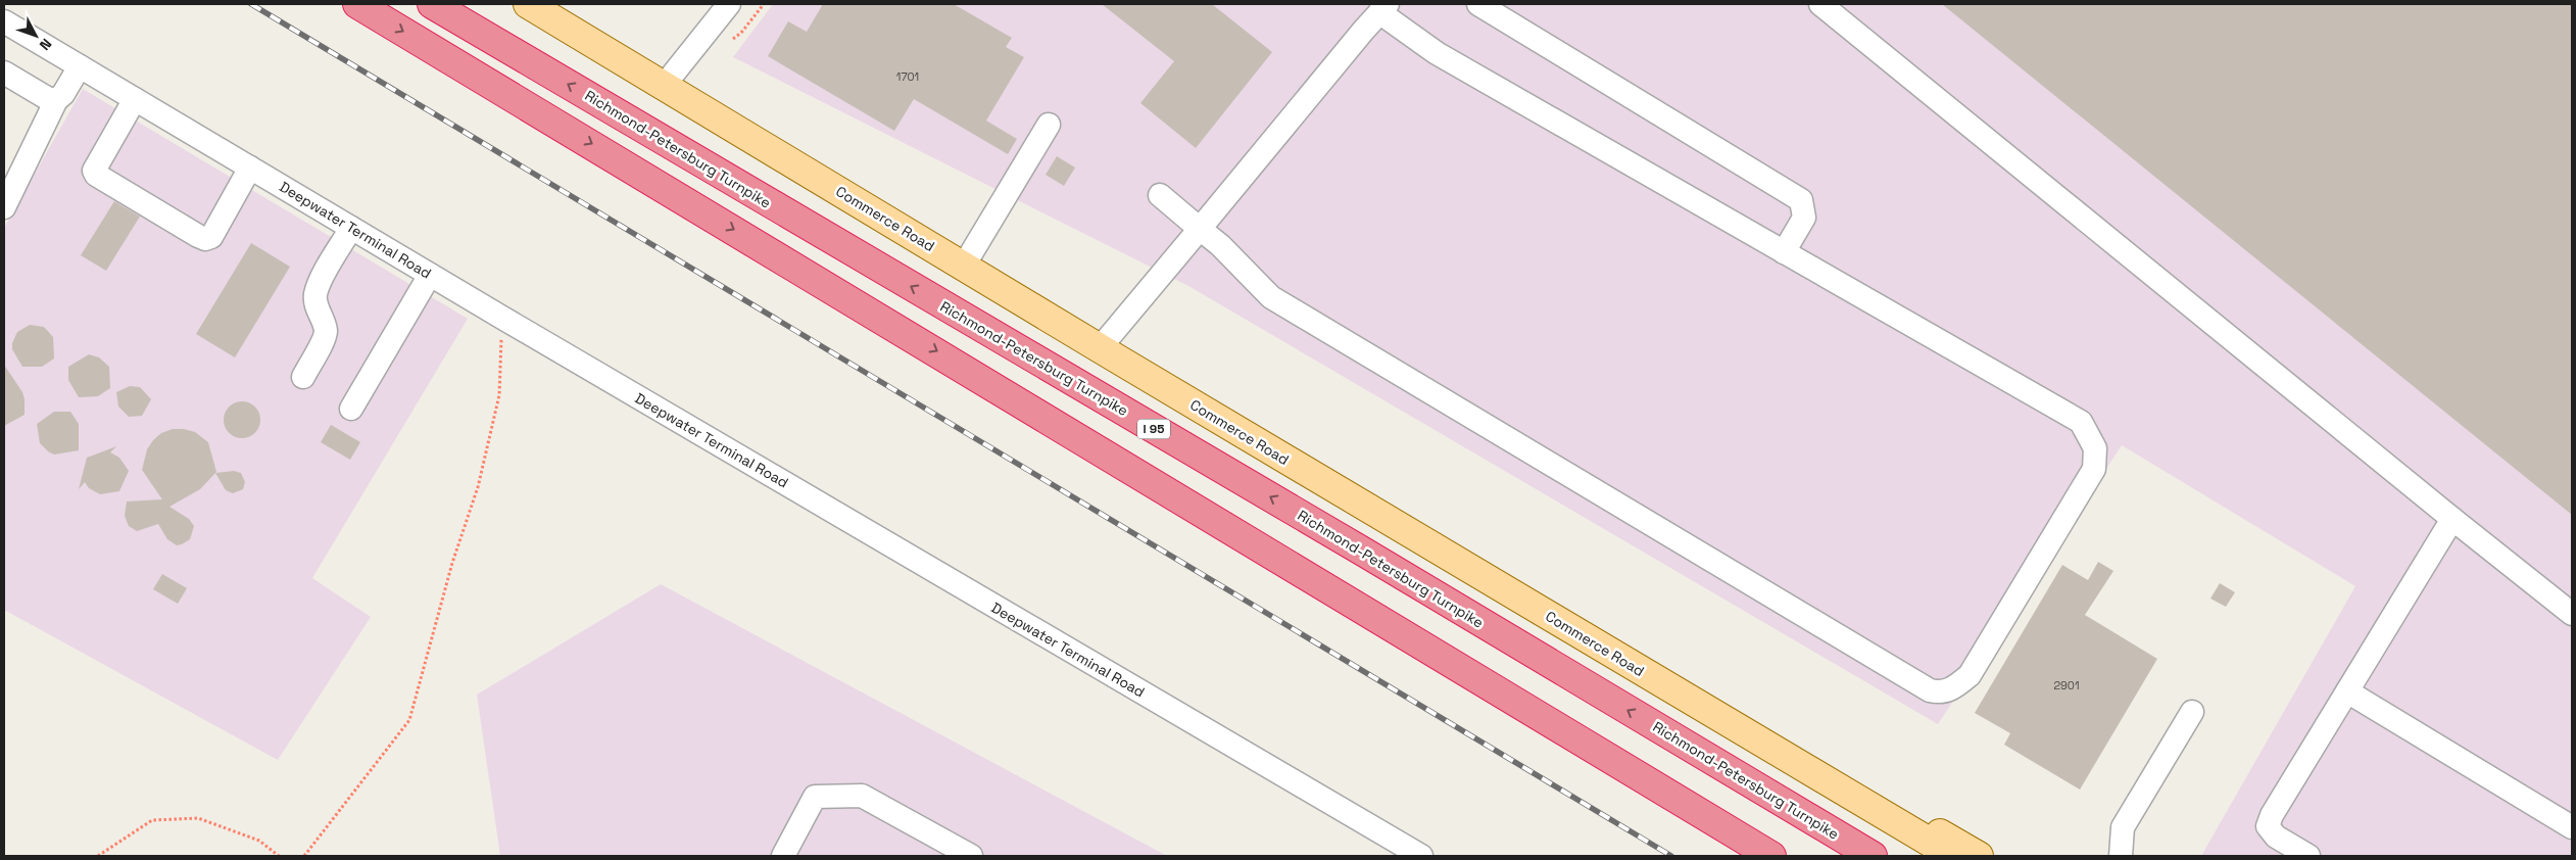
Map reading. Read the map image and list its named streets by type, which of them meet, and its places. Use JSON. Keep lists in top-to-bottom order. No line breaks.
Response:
{"streets":{"highway":["Richmond-Petersburg Turnpike","I 95"],"main road":["Commerce Road"],"street":["Deepwater Terminal Road"]},"house_numbers":["1701","2901"],"north":"bottom right"}
